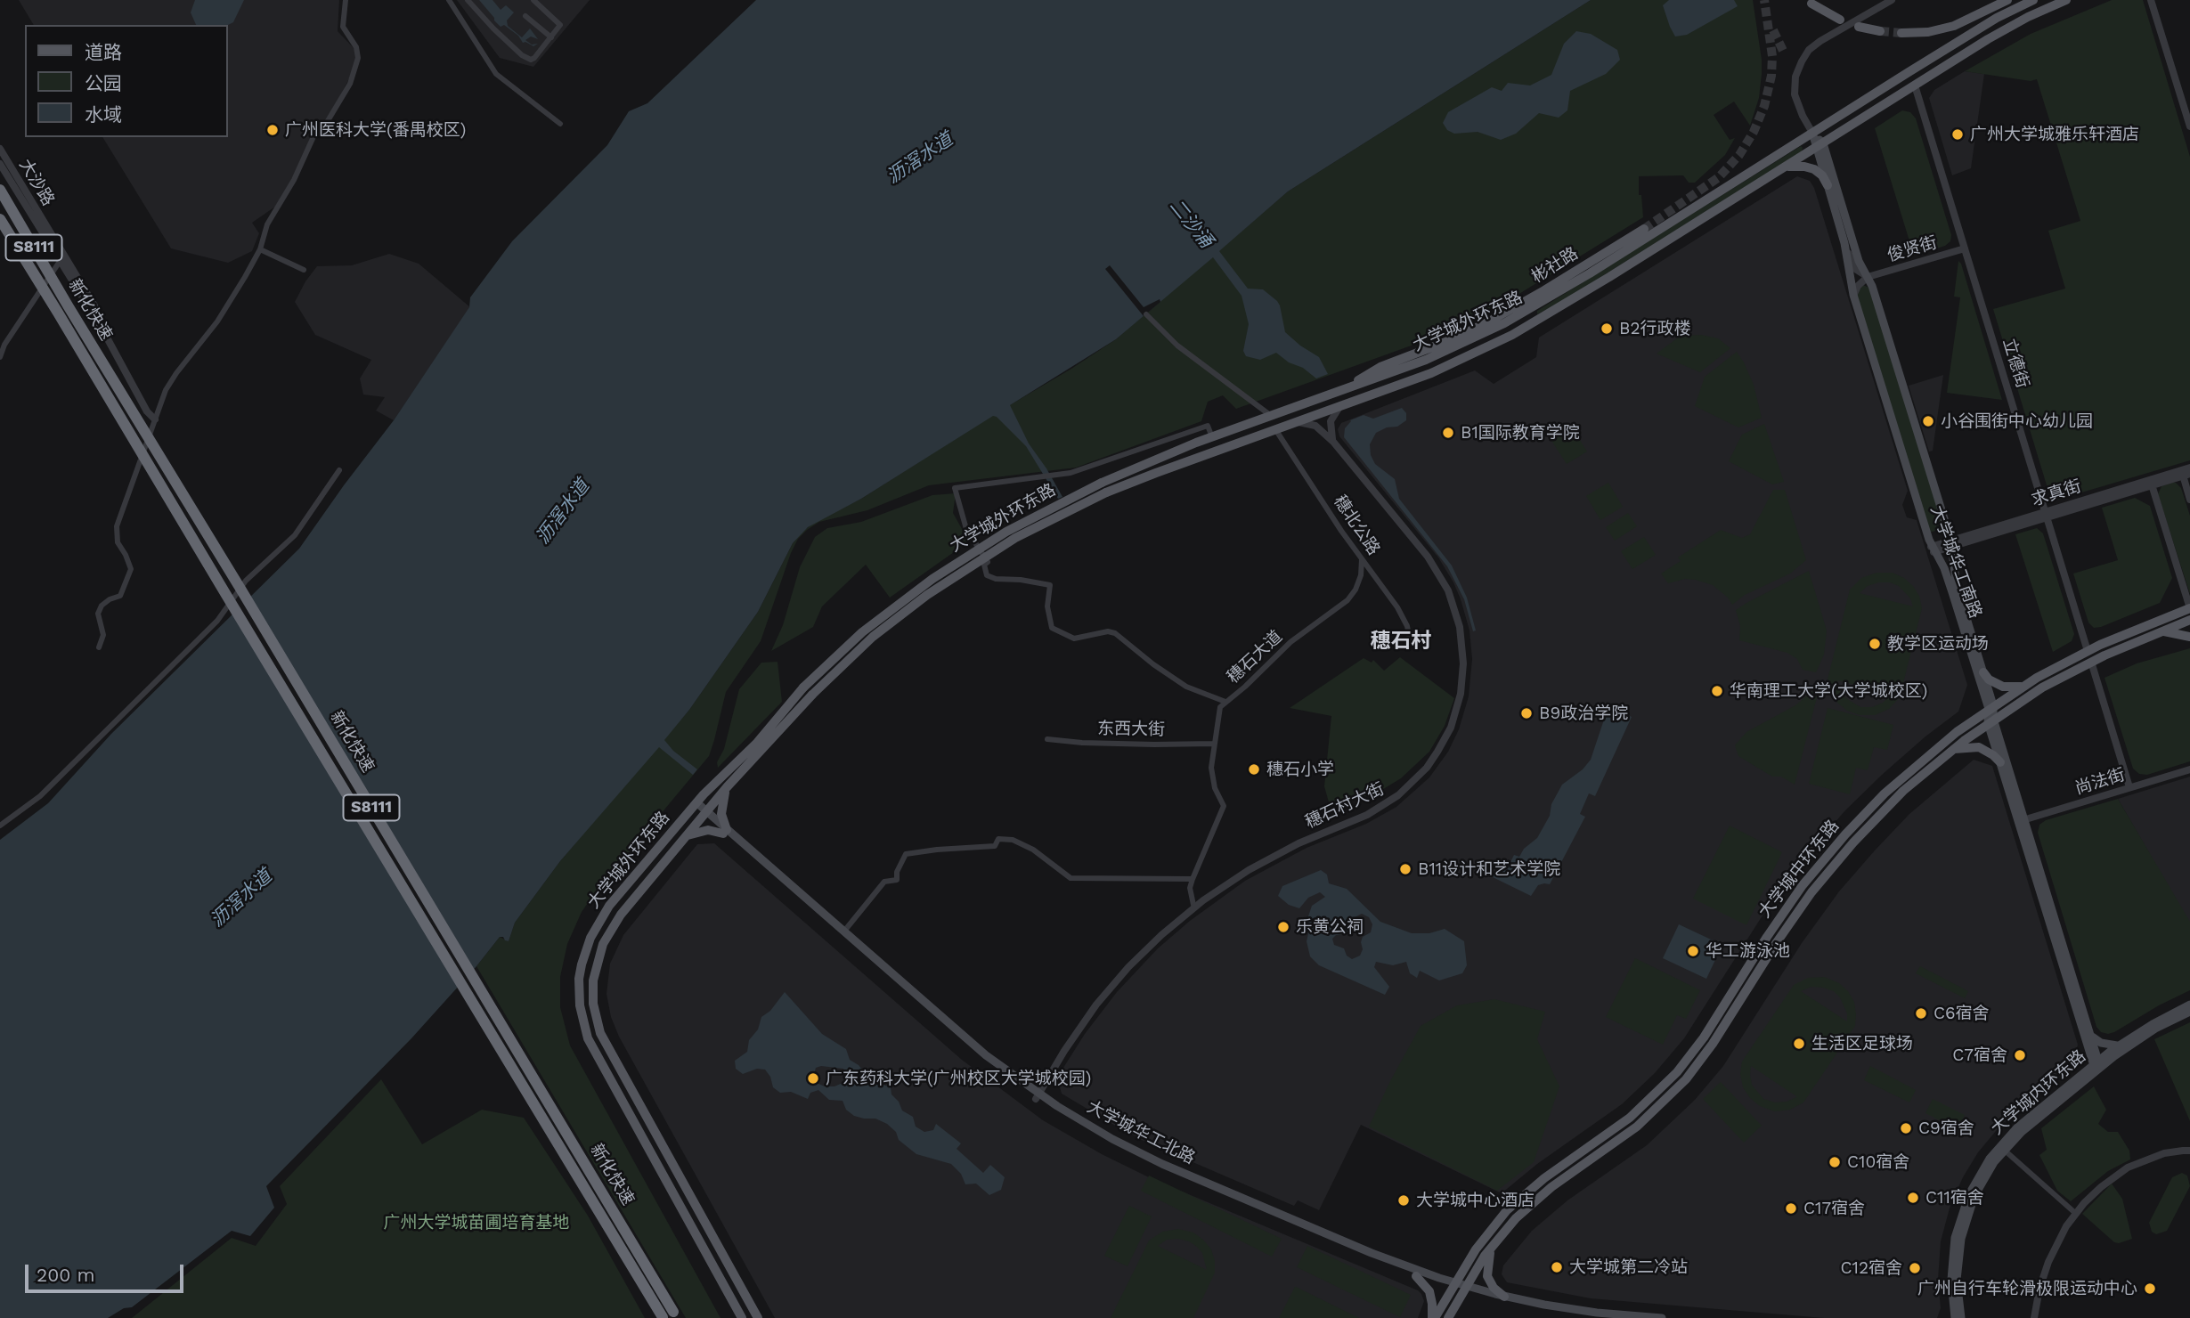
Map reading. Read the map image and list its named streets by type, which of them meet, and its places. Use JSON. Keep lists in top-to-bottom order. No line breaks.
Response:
{"streets":{"highway":["S8111","新化快速"],"main road":["彬社路","大学城外环东路","大学城华工南路","大学城中环东路","大学城内环东路","大学城华工北路"],"street":["大沙路","俊贤街","立德街","求真街","穗北公路","穗石大道","东西大街","尚法街","穗石村大街"]},"crossings":[["俊贤街","立德街"],["俊贤街","大学城华工南路"],["彬社路","大学城外环东路"],["大学城外环东路","立德街"],["大学城外环东路","穗北公路"],["大学城外环东路","大学城华工南路"],["大学城外环东路","穗石大道"],["大学城外环东路","穗石村大街"],["大学城外环东路","大学城华工北路"],["立德街","求真街"],["立德街","大学城中环东路"],["求真街","大学城华工南路"],["穗北公路","穗石大道"],["大学城华工南路","尚法街"],["大学城华工南路","大学城中环东路"],["大学城华工南路","大学城内环东路"],["穗石村大街","大学城华工北路"],["大学城中环东路","大学城华工北路"]],"districts":["穗石村"],"water":["沥滘水道","二沙涌"],"parks":["广州大学城苗圃培育基地"],"places":["广州医科大学(番禺校区)","广州大学城雅乐轩酒店","B2行政楼","小谷围街中心幼儿园","B1国际教育学院","教学区运动场","华南理工大学(大学城校区)","B9政治学院","穗石小学","B11设计和艺术学院","乐黄公祠","华工游泳池","C6宿舍","生活区足球场","C7宿舍","广东药科大学(广州校区大学城校园)","C9宿舍","C10宿舍","C11宿舍","大学城中心酒店","C17宿舍","大学城第二冷站","C12宿舍","广州自行车轮滑极限运动中心"],"legend":["道路","公园","水域"],"scale_bar":"200 m"}
